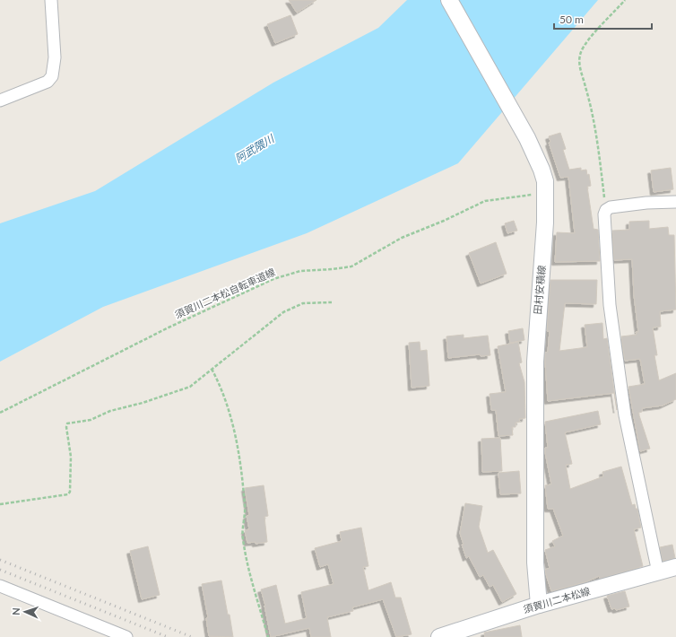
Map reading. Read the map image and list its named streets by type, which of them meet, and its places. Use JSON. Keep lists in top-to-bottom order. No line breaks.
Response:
{"streets":{"main road":["田村安積線","須賀川二本松線"],"path":["須賀川二本松自転車道線"]},"crossings":[["田村安積線","須賀川二本松自転車道線"],["田村安積線","須賀川二本松線"]],"water":["阿武隈川"],"scale_bar":"50 m","north":"left"}
